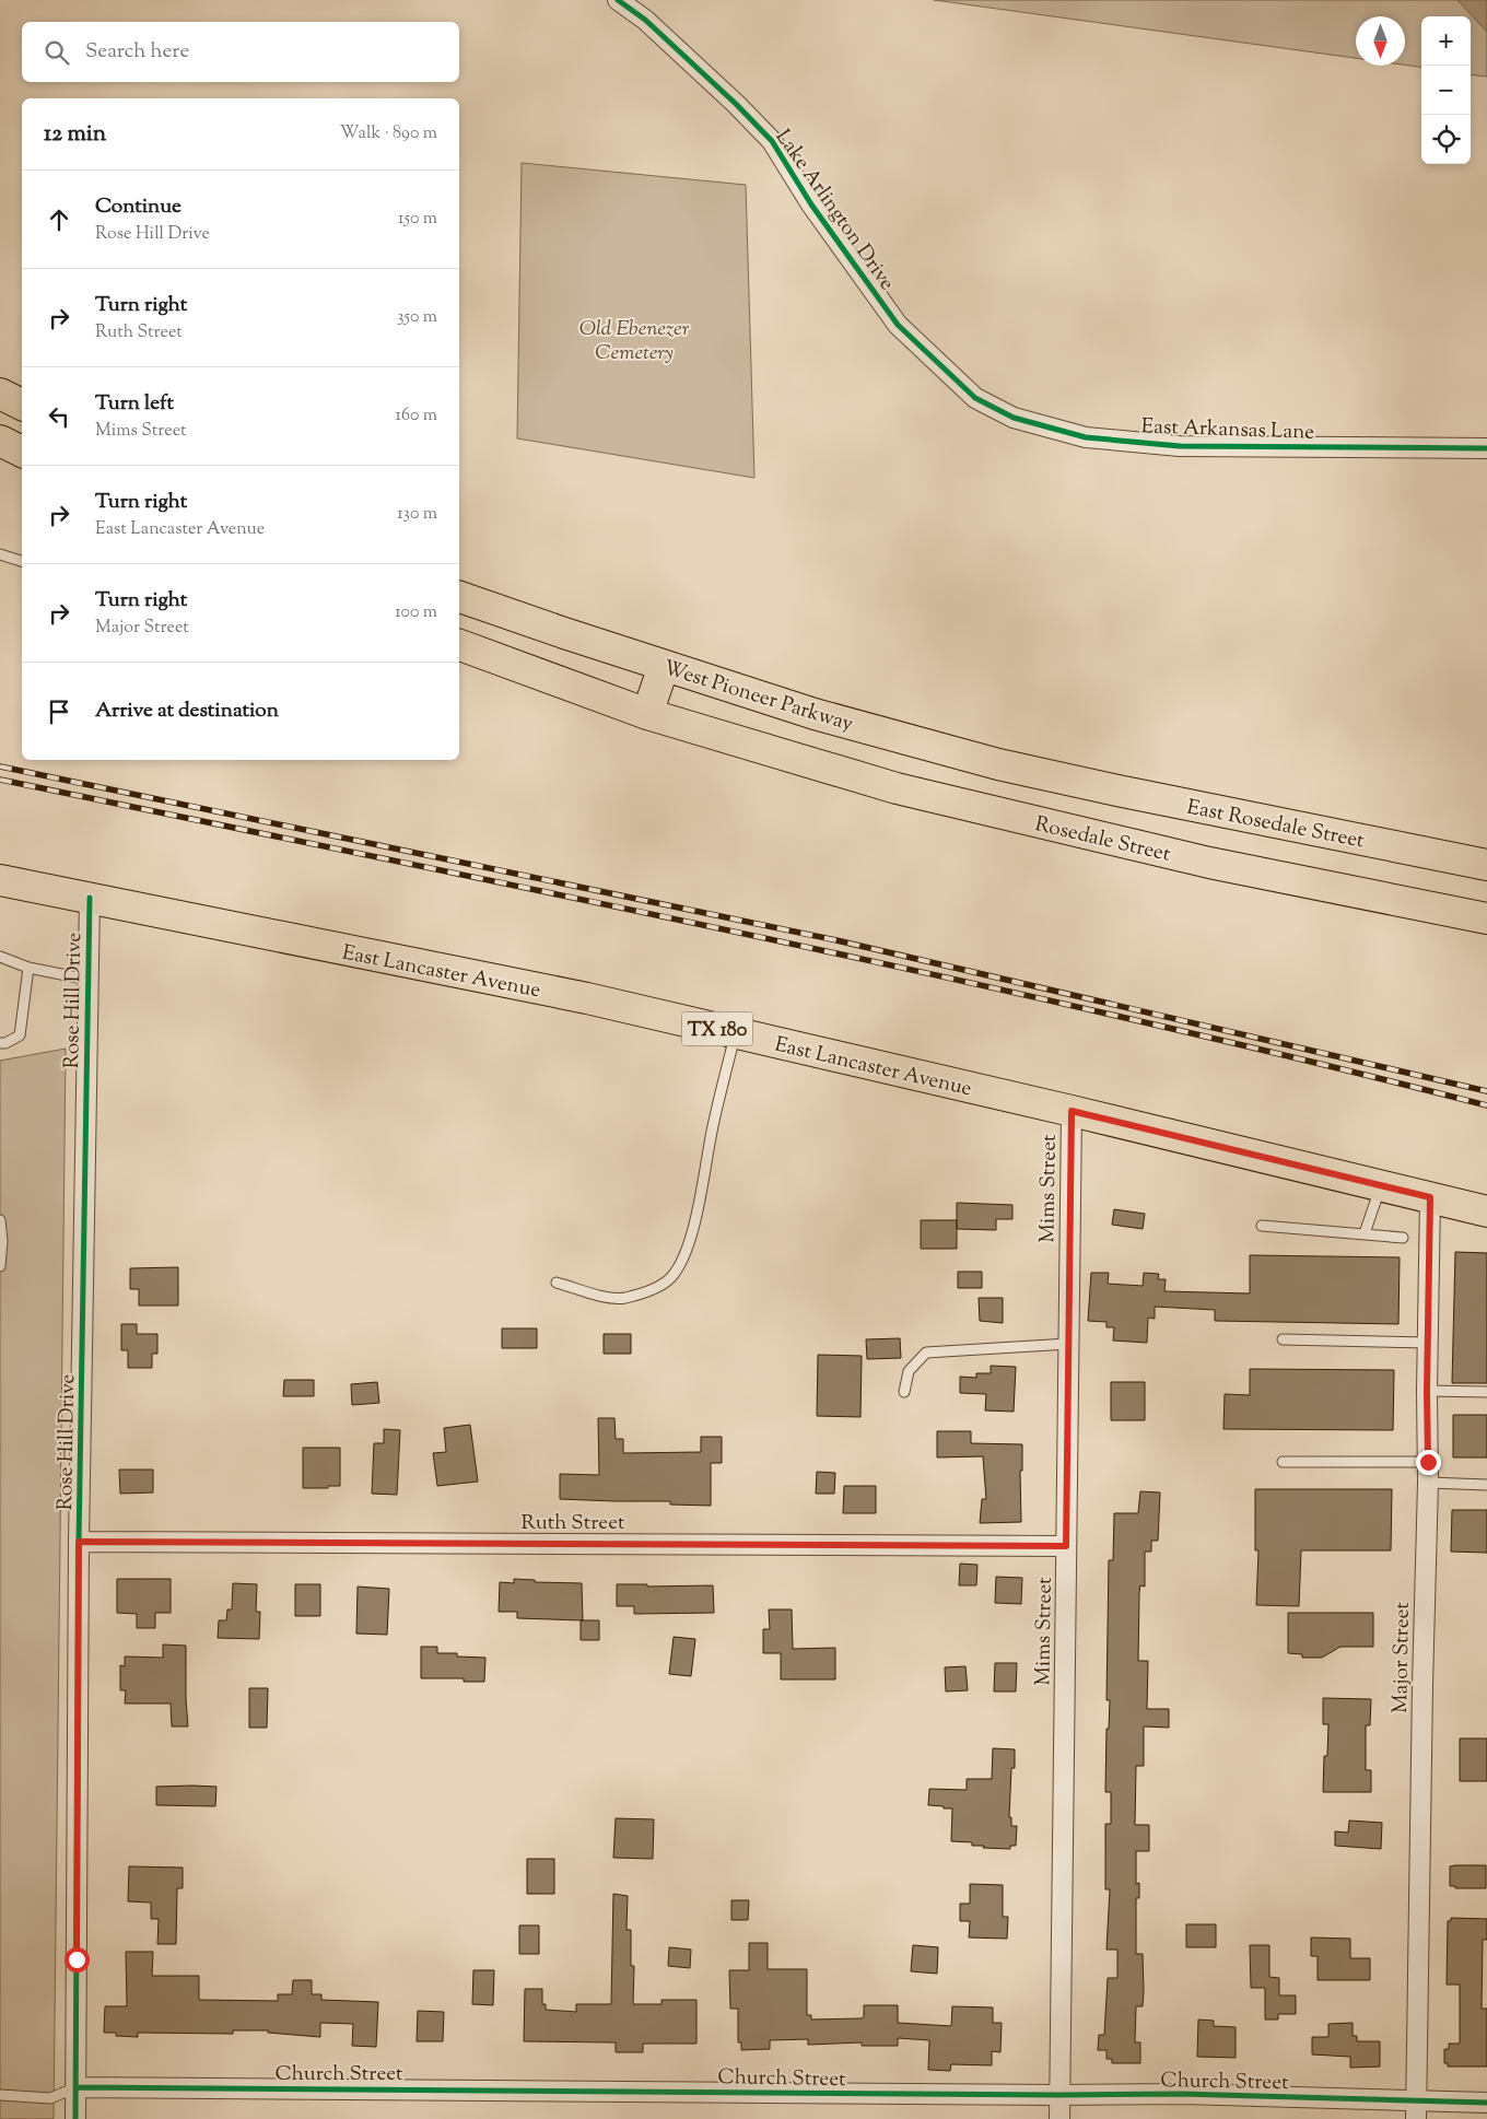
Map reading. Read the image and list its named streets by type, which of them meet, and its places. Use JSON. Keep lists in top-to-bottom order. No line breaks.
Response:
{"streets":{"main road":["West Pioneer Parkway","East Rosedale Street","Rosedale Street","East Lancaster Avenue","TX 180"],"street":["Lake Arlington Drive","East Arkansas Lane","Rose Hill Drive","Mims Street","Ruth Street","Major Street","Church Street"]},"crossings":[["Lake Arlington Drive","East Arkansas Lane"],["West Pioneer Parkway","East Rosedale Street"],["East Lancaster Avenue","Rose Hill Drive"],["East Lancaster Avenue","Mims Street"],["East Lancaster Avenue","Major Street"],["Rose Hill Drive","Ruth Street"],["Rose Hill Drive","Church Street"],["Mims Street","Ruth Street"],["Mims Street","Church Street"],["Major Street","Church Street"]],"parks":["Old Ebenezer Cemetery"],"north":"bottom","page":{"map_buttons":["+","−"],"search":"Search here","heading":["12 min","Walk · 890 m"],"list":[["Continue","Rose Hill Drive","150 m"],["Turn right","Ruth Street","350 m"],["Turn left","Mims Street","160 m"],["Turn right","East Lancaster Avenue","130 m"],["Turn right","Major Street","100 m"],"Arrive at destination"]}}
